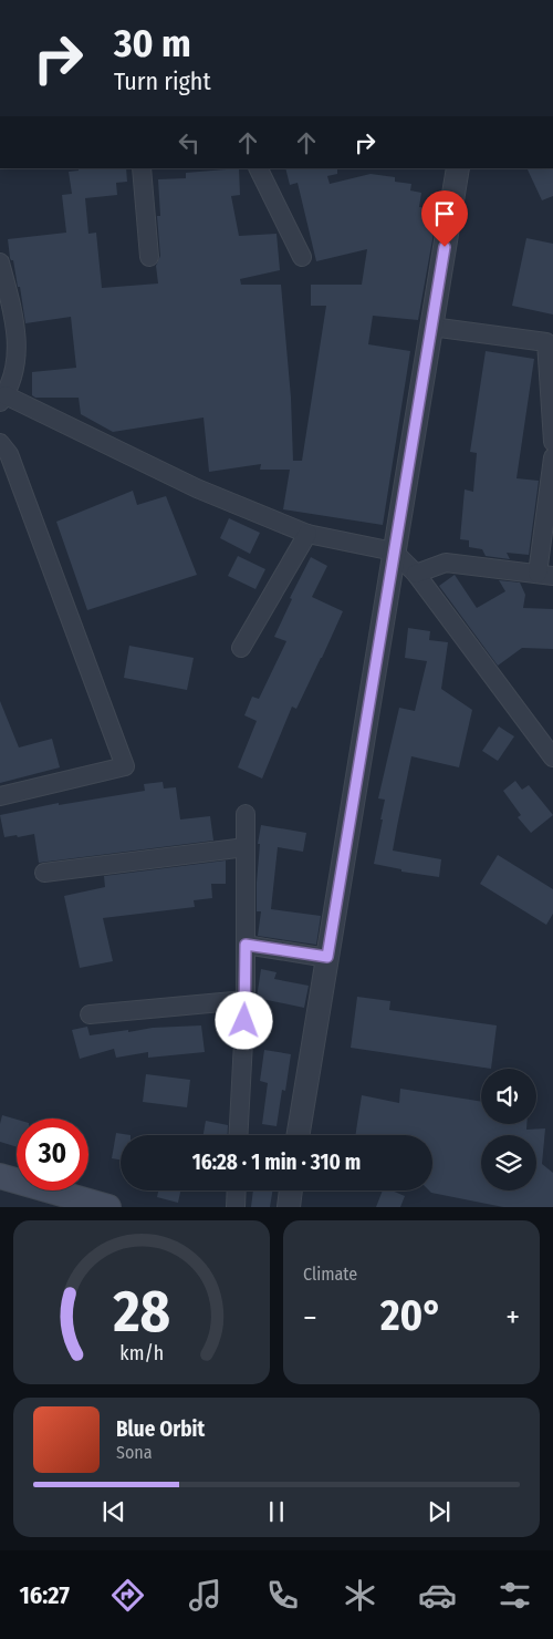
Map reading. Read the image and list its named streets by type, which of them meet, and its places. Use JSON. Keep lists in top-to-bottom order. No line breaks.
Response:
{"page":{"turn":["30 m","Turn right"],"limit":"30","trip":"16:28 · 1 min · 310 m","tile":"Climate","heat":["−","20°","+"],"song":["Blue Orbit","Sona"],"tabs":"16:27","gauge":["28","km/h"]}}
